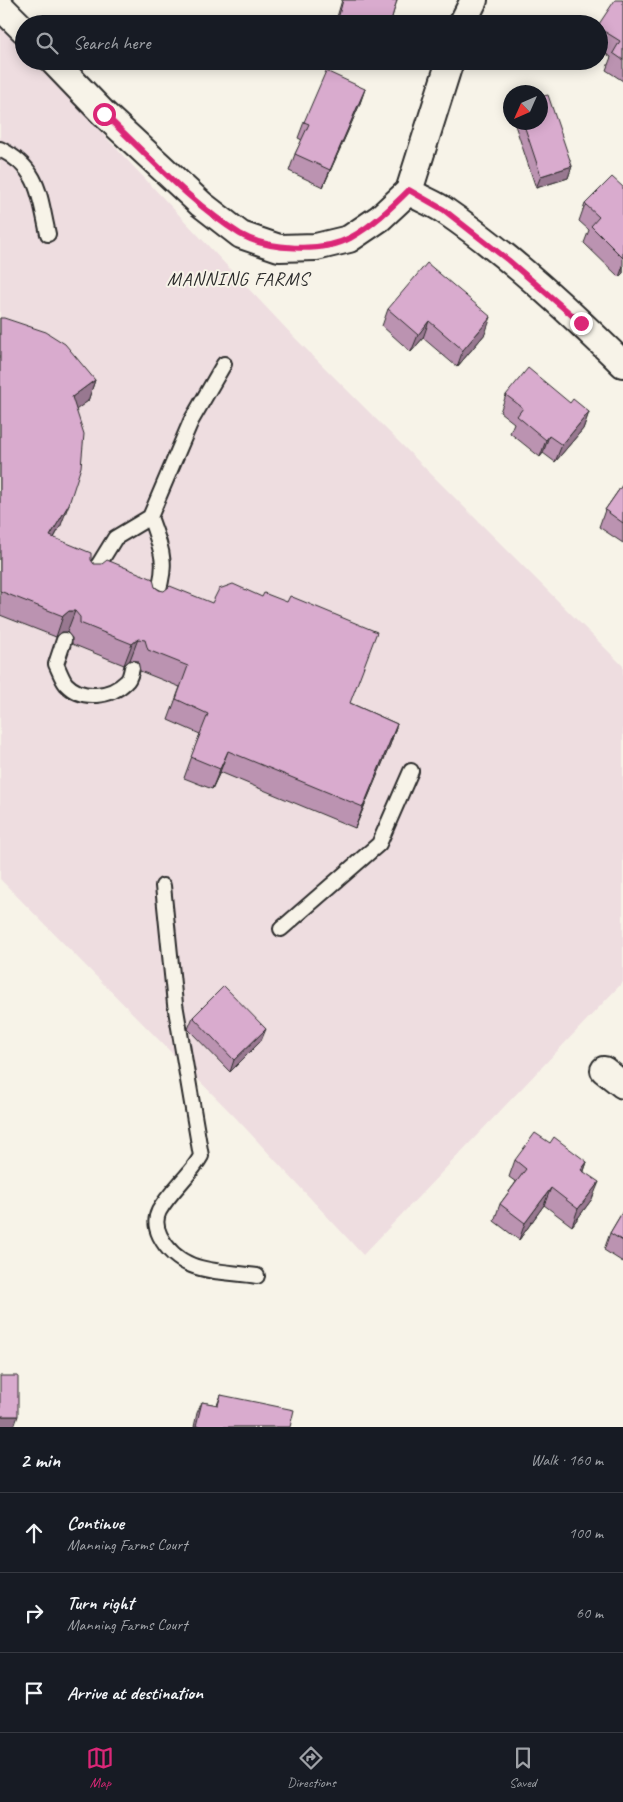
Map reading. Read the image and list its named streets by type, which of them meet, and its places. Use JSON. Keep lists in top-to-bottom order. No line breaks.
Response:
{"districts":["MANNING FARMS"],"north":"bottom left","page":{"search":"Search here","heading":["2 min","Walk · 160 m"],"list":[["Continue","Manning Farms Court","100 m"],["Turn right","Manning Farms Court","60 m"],"Arrive at destination"],"nav":["Map","Directions","Saved"]}}
